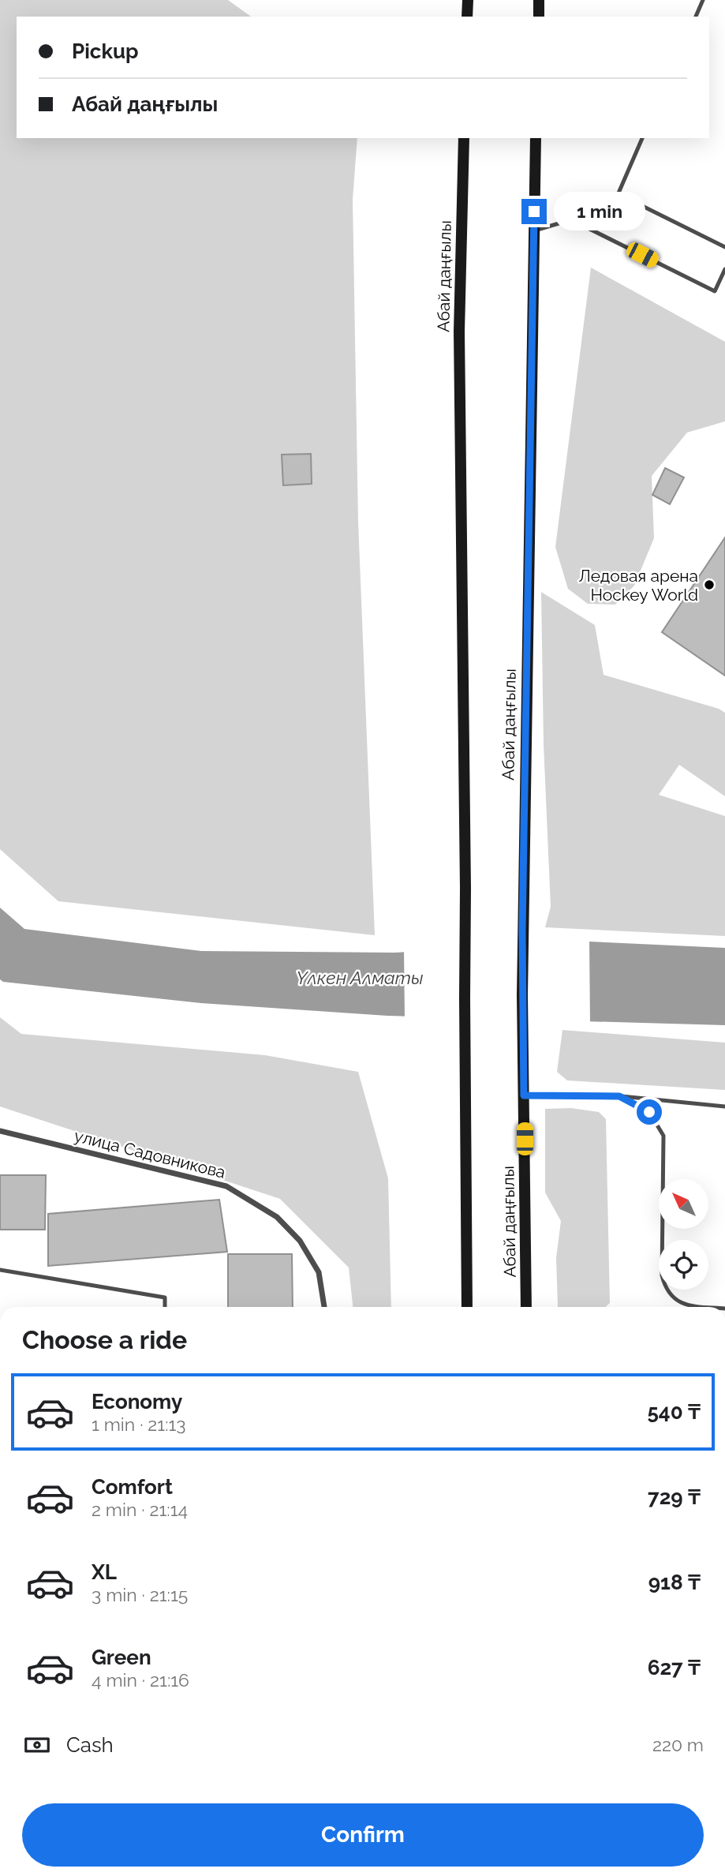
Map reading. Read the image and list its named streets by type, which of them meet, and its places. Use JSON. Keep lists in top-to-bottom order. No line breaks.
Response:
{"streets":{"main road":["Абай даңғылы"],"street":["улица Садовникова"]},"water":["Үлкен Алматы"],"places":["Ледовая арена Hockey World"],"north":"top left","page":{"banner":["Pickup","Абай даңғылы"],"bubble":"1 min","heading":"Choose a ride","list":[{"name":"Economy","note":"1 min · 21:13","value":"540 ₸"},{"name":"Comfort","note":"2 min · 21:14","value":"729 ₸"},{"name":"XL","note":"3 min · 21:15","value":"918 ₸"},{"name":"Green","note":"4 min · 21:16","value":"627 ₸"}],"pay":["Cash","220 m"],"buttons":"Confirm"}}
